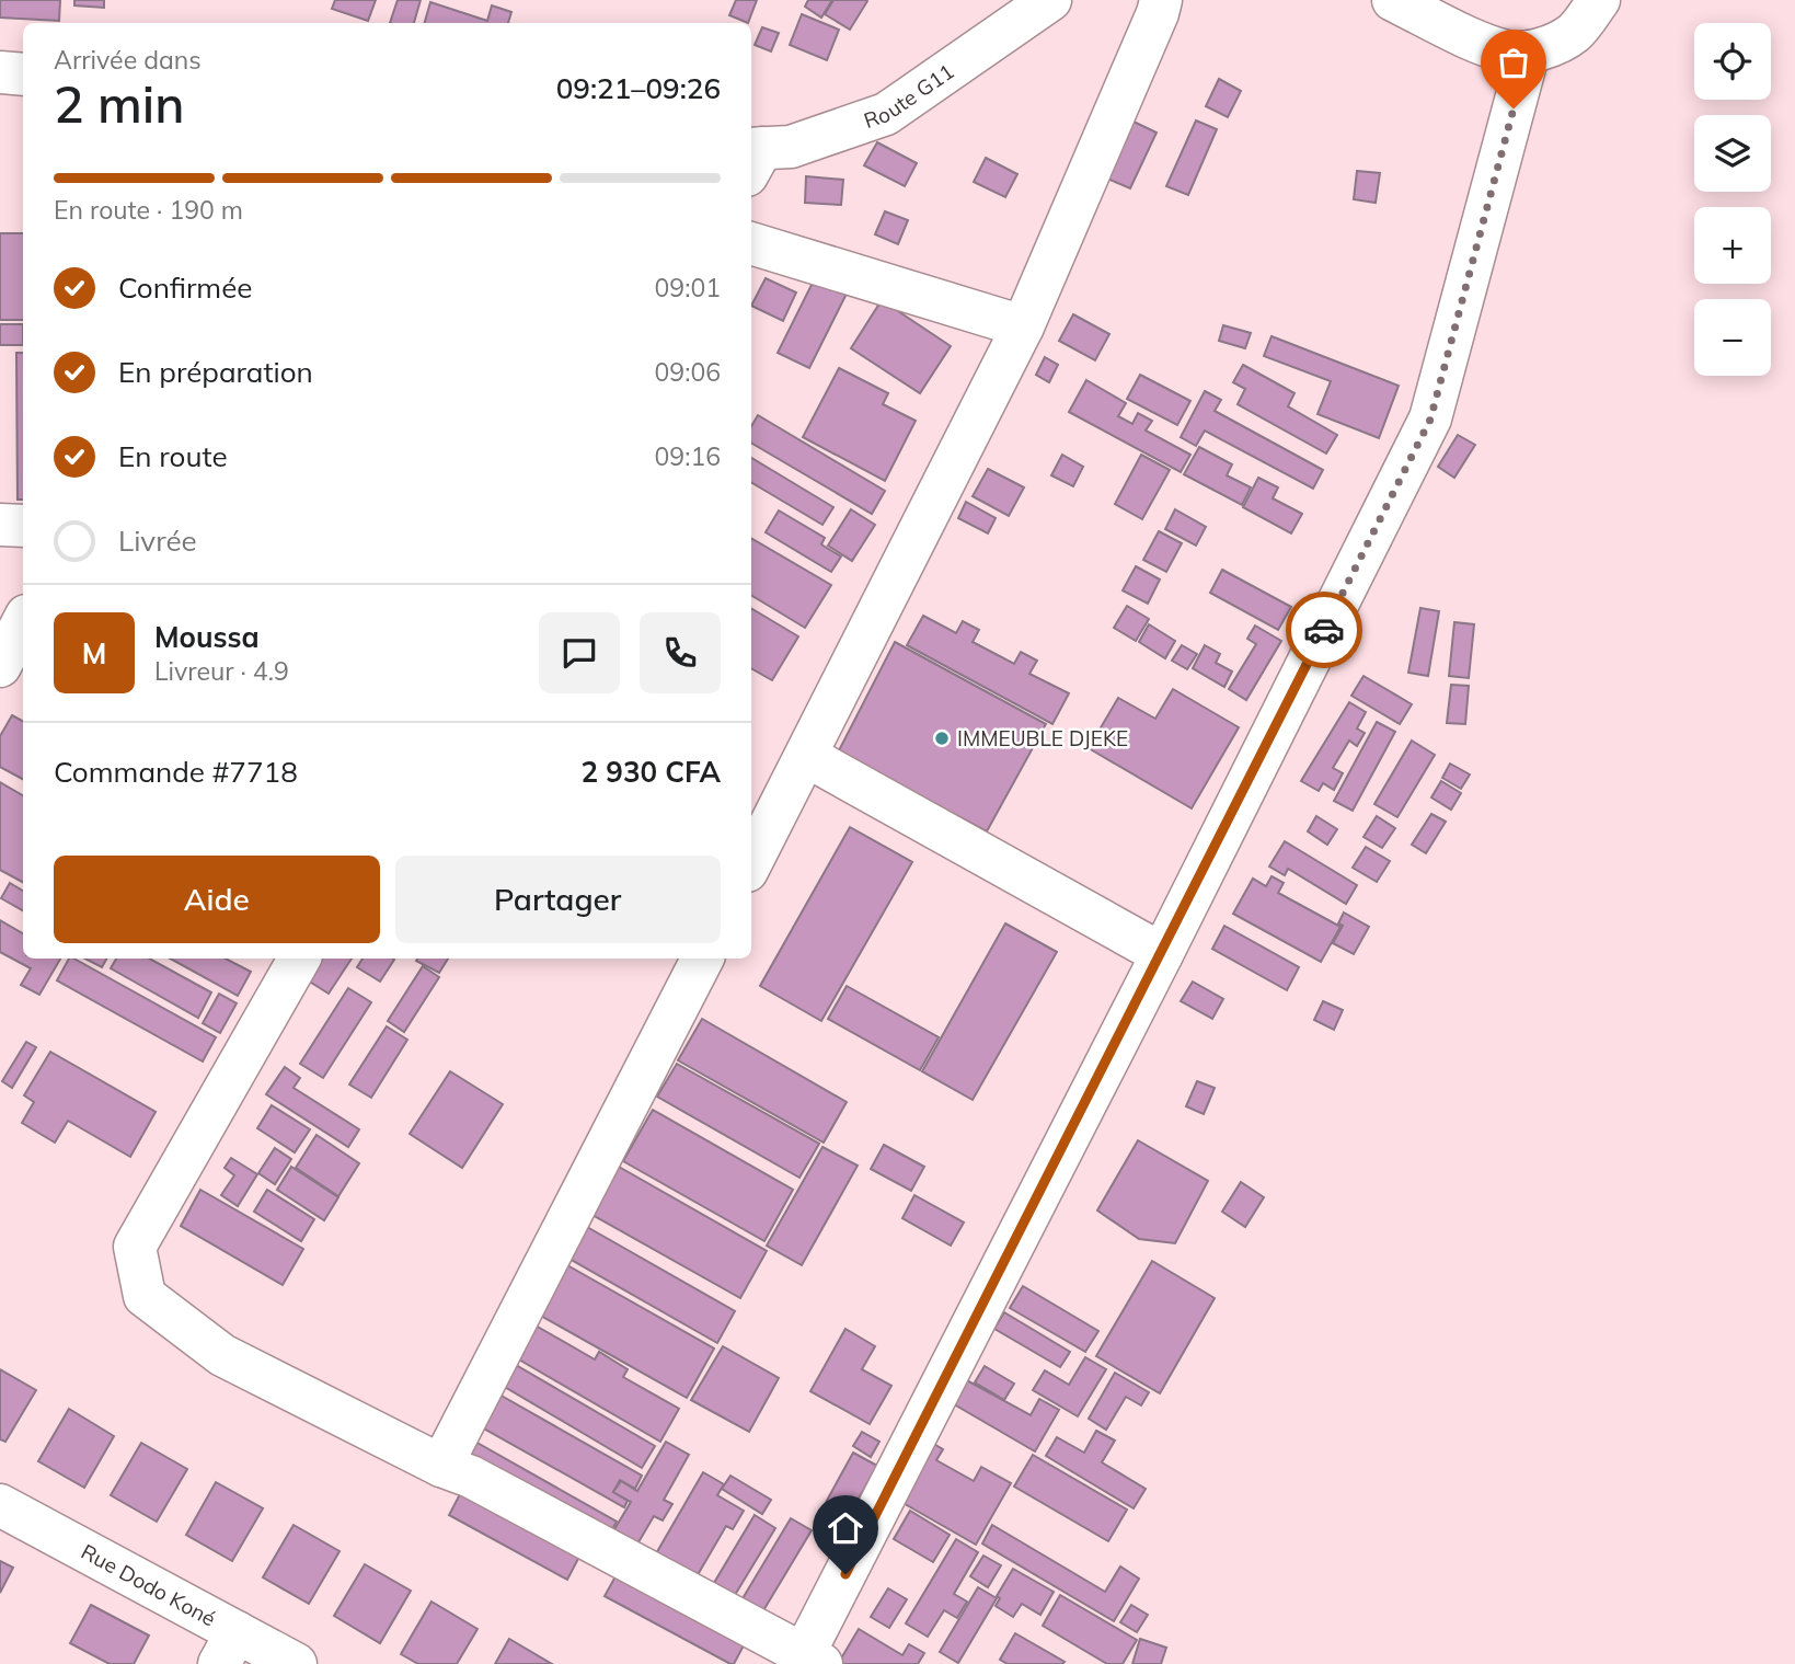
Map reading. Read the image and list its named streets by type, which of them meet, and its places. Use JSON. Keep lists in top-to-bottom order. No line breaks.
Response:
{"streets":{"street":["Route G11","Rue Dodo Koné"]},"places":["IMMEUBLE DJEKE"],"page":{"map_buttons":["+","−"],"heading":["2 min","Arrivée dans","09:21–09:26"],"panel":["Moussa","Livreur · 4.9","Commande #7718","2 930 CFA"],"bar":"En route · 190 m","list":[["Confirmée","09:01"],["En préparation","09:06"],["En route","09:16"],"Livrée"],"round":"M","buttons":["Aide","Partager"]}}
